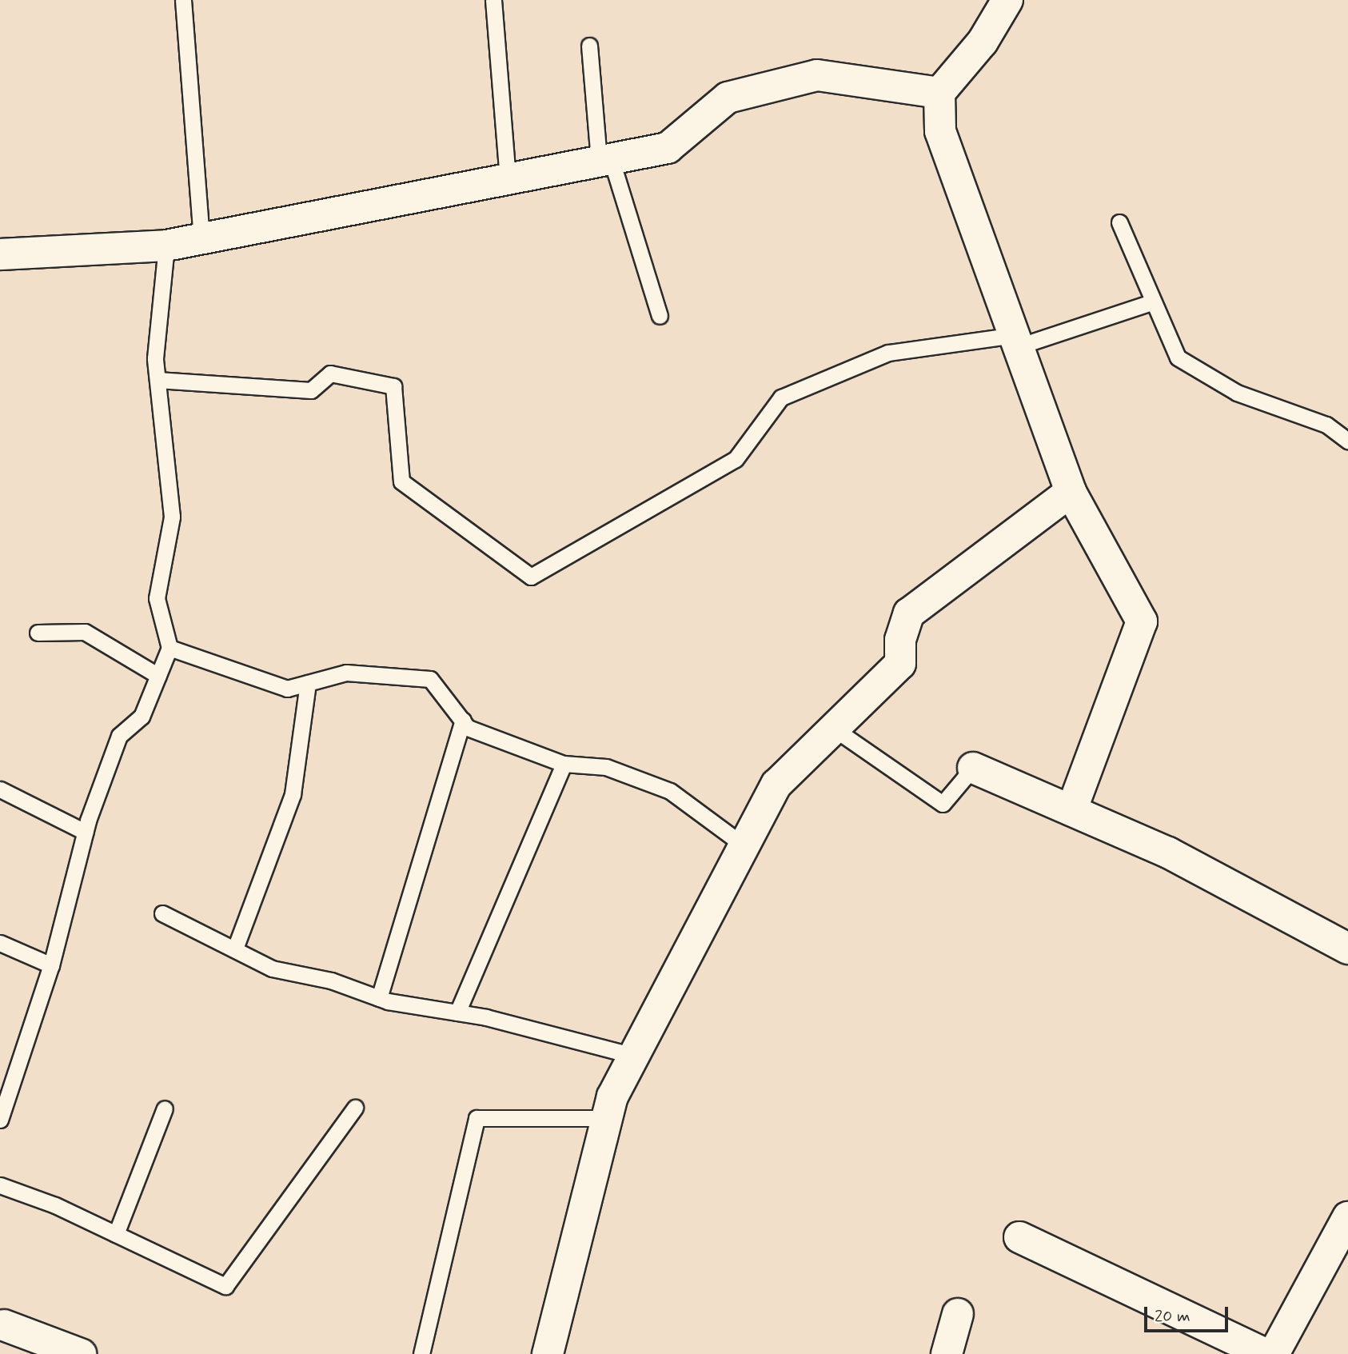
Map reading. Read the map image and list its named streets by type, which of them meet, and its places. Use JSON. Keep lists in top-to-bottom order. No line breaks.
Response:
{"scale_bar":"20 m"}
